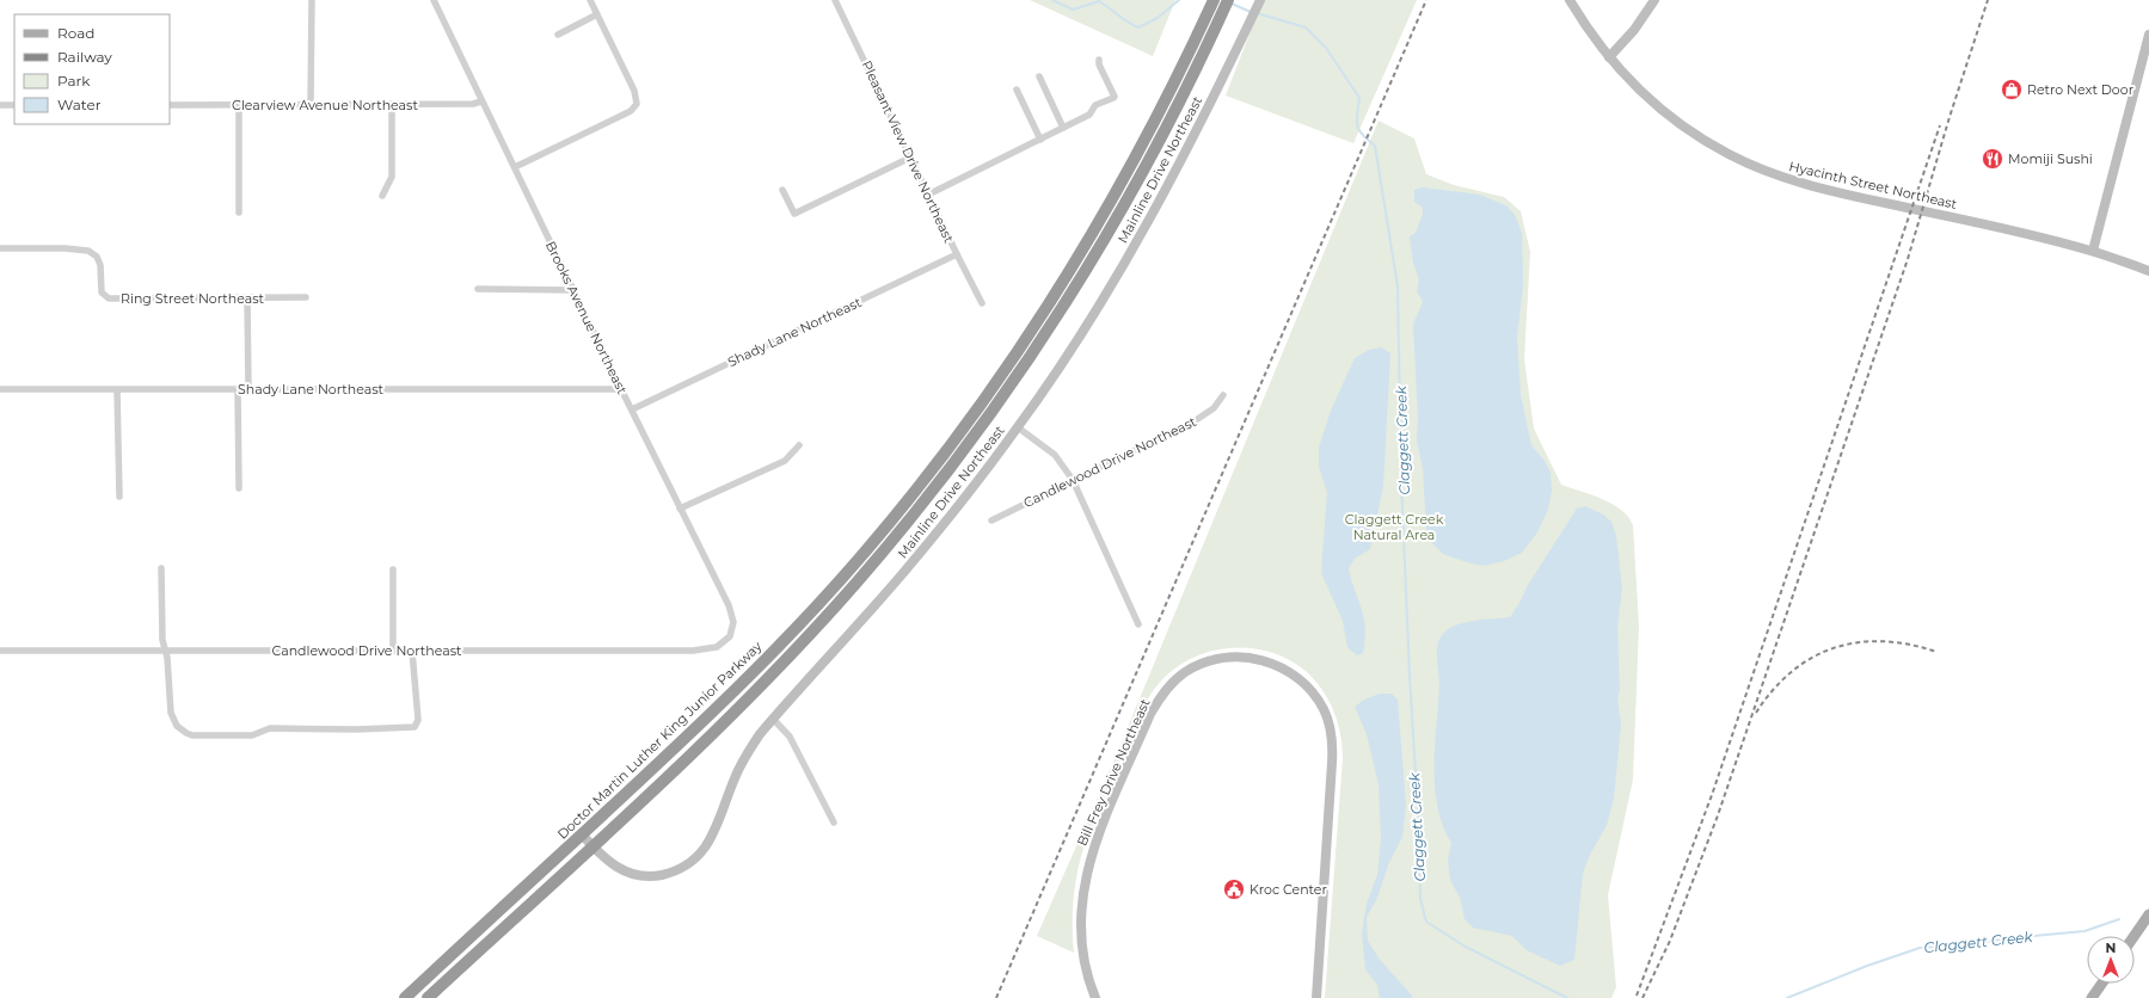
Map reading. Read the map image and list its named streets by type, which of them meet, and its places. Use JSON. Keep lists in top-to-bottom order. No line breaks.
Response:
{"streets":{"highway":["Doctor Martin Luther King Junior Parkway"],"street":["Clearview Avenue Northeast","Pleasant View Drive Northeast","Mainline Drive Northeast","Hyacinth Street Northeast","Ring Street Northeast","Brooks Avenue Northeast","Shady Lane Northeast","Candlewood Drive Northeast","Bill Frey Drive Northeast"]},"crossings":[["Clearview Avenue Northeast","Brooks Avenue Northeast"],["Pleasant View Drive Northeast","Shady Lane Northeast"],["Mainline Drive Northeast","Doctor Martin Luther King Junior Parkway"],["Brooks Avenue Northeast","Shady Lane Northeast"],["Brooks Avenue Northeast","Candlewood Drive Northeast"]],"water":["Claggett Creek"],"parks":["Claggett Creek Natural Area"],"places":{"shop":["Retro Next Door"],"restaurant":["Momiji Sushi"],"public building":["Kroc Center"]},"legend":["Road","Railway","Park","Water"],"north":"top"}
